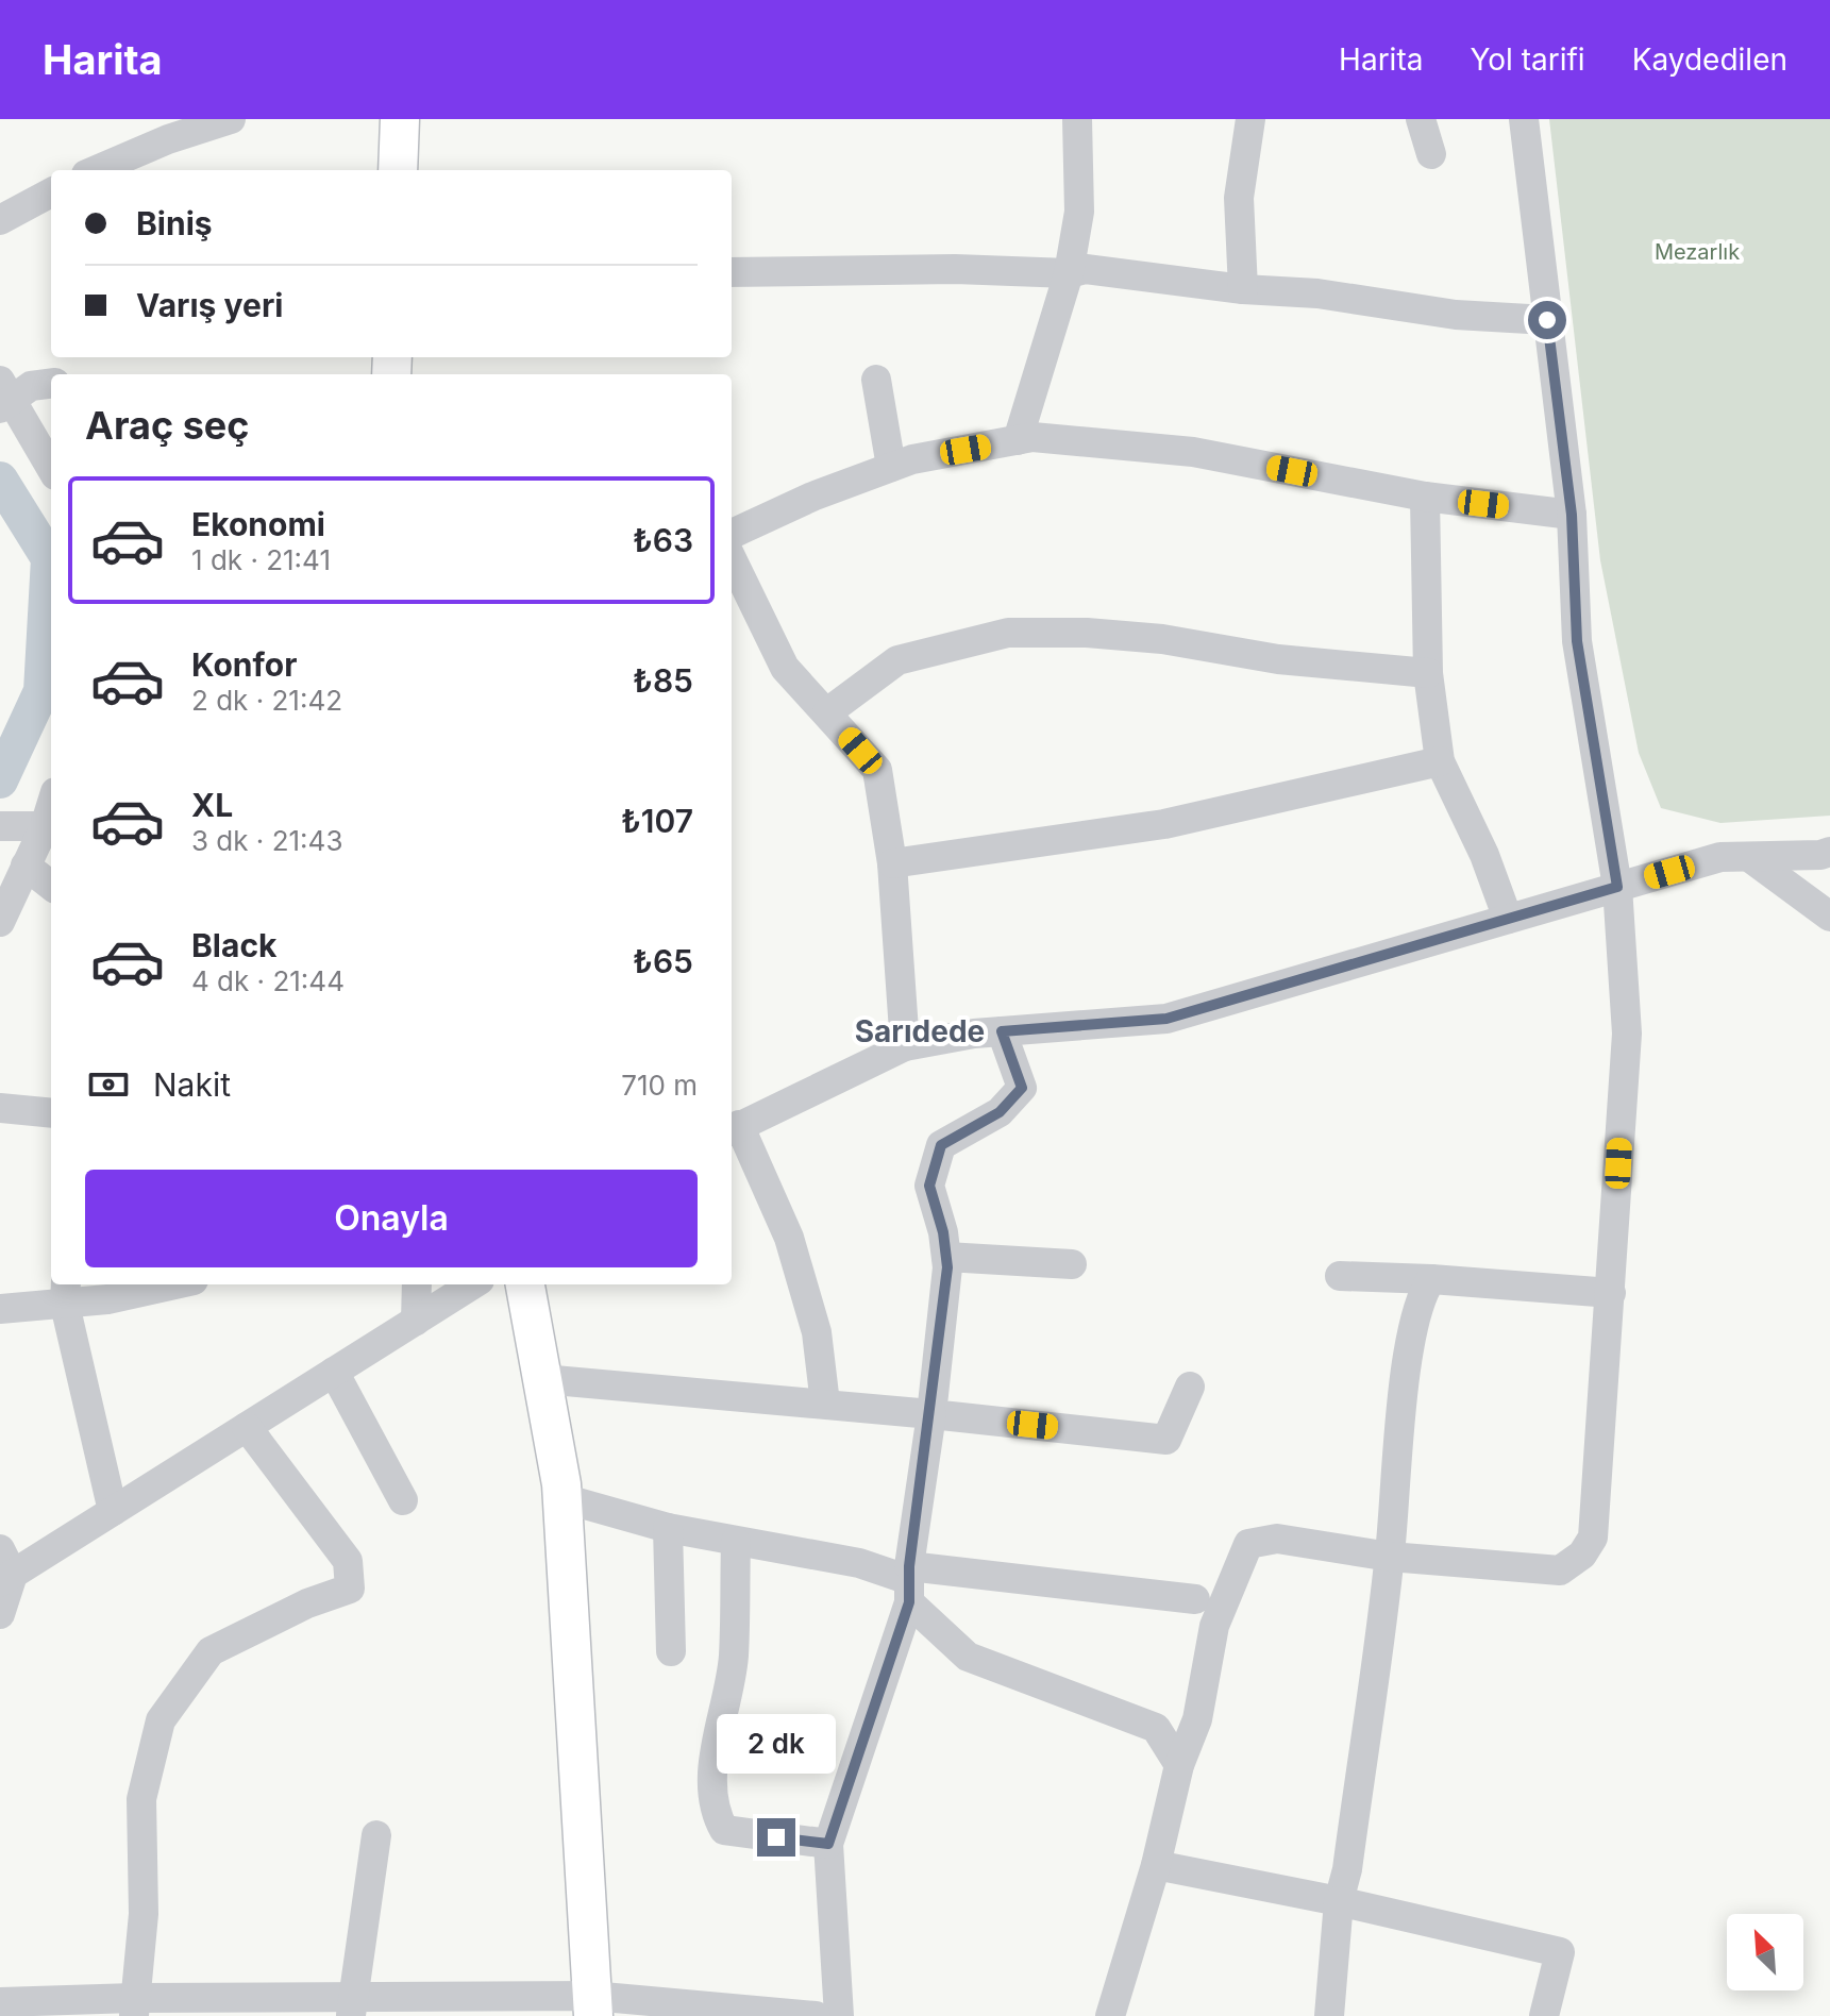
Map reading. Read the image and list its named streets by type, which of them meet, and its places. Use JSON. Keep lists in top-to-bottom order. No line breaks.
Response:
{"districts":["Sarıdede"],"parks":["Mezarlık"],"north":"top left","page":{"header":"Harita","nav":["Harita","Yol tarifi","Kaydedilen"],"banner":["Biniş","Varış yeri"],"heading":"Araç seç","list":[{"name":"Ekonomi","note":"1 dk · 21:41","value":"₺63"},{"name":"Konfor","note":"2 dk · 21:42","value":"₺85"},{"name":"XL","note":"3 dk · 21:43","value":"₺107"},{"name":"Black","note":"4 dk · 21:44","value":"₺65"}],"pay":["Nakit","710 m"],"buttons":"Onayla","bubble":"2 dk"}}
